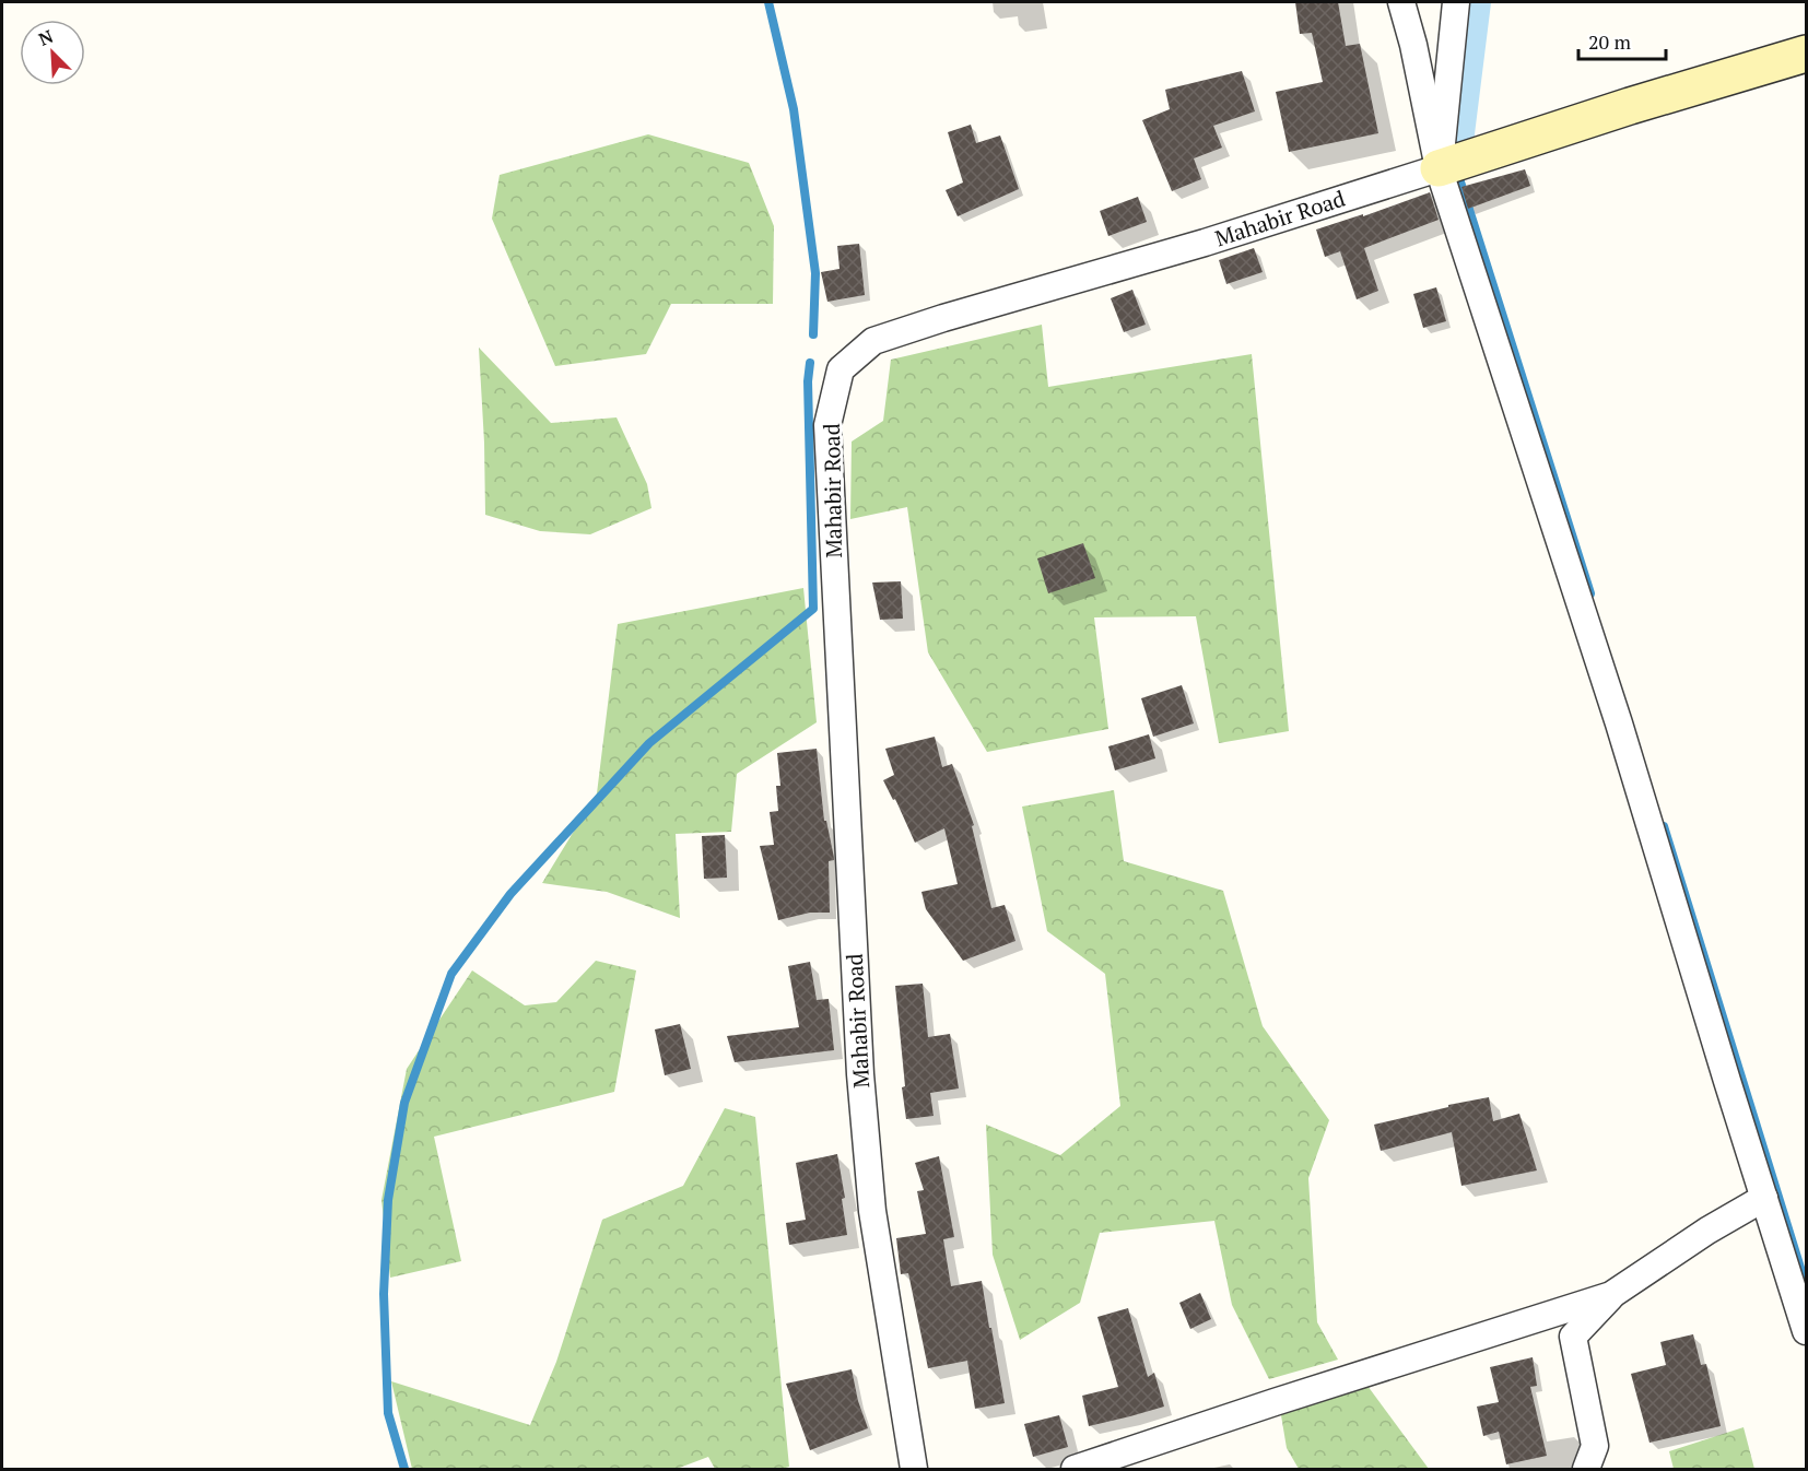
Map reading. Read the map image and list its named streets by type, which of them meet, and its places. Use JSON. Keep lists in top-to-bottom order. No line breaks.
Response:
{"streets":{"street":["Mahabir Road"]},"scale_bar":"20 m","north":"top left"}
